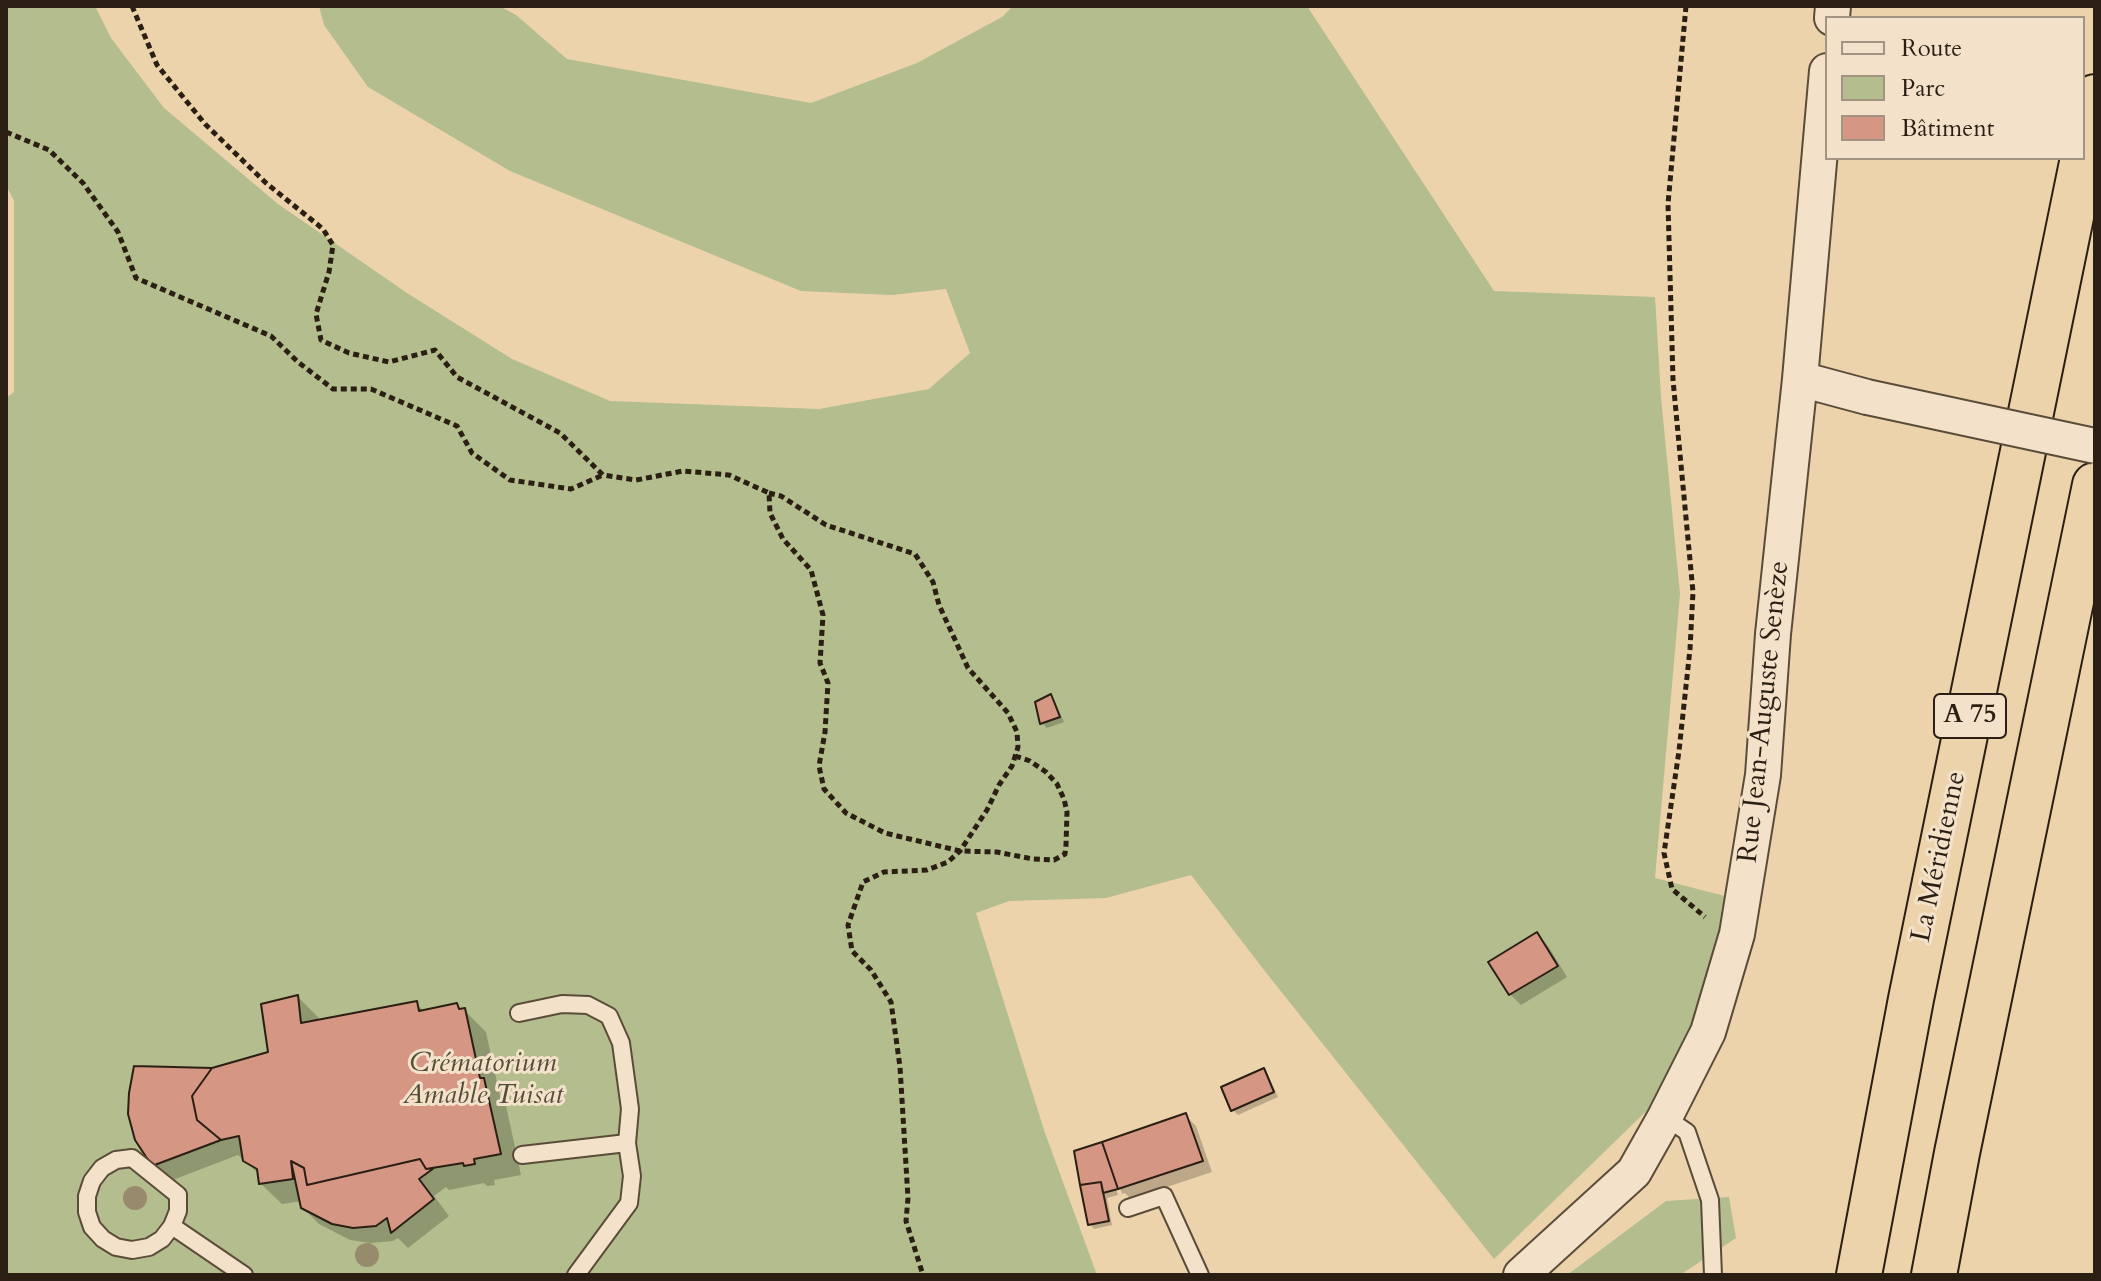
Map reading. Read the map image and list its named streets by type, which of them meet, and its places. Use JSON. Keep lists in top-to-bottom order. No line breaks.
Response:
{"streets":{"highway":["A 75","La Méridienne"],"street":["Rue Jean-Auguste Senèze"]},"parks":["Crématorium Amable Tuisat"],"legend":["Route","Parc","Bâtiment"]}
